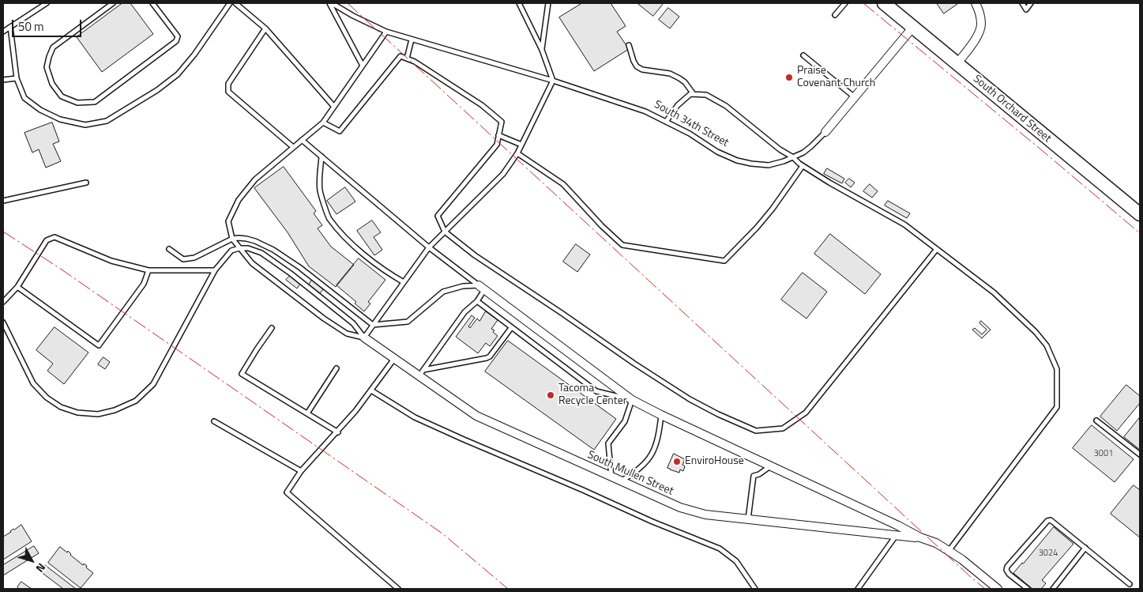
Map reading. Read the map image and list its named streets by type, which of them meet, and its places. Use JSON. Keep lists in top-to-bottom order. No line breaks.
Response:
{"streets":{"main road":["South Orchard Street"],"street":["South 34th Street","South Mullen Street"]},"crossings":[["South Orchard Street","South 34th Street"]],"places":["Praise Covenant Church","Tacoma Recycle Center","EnviroHouse"],"house_numbers":["3001","3024"],"scale_bar":"50 m","north":"bottom right"}
